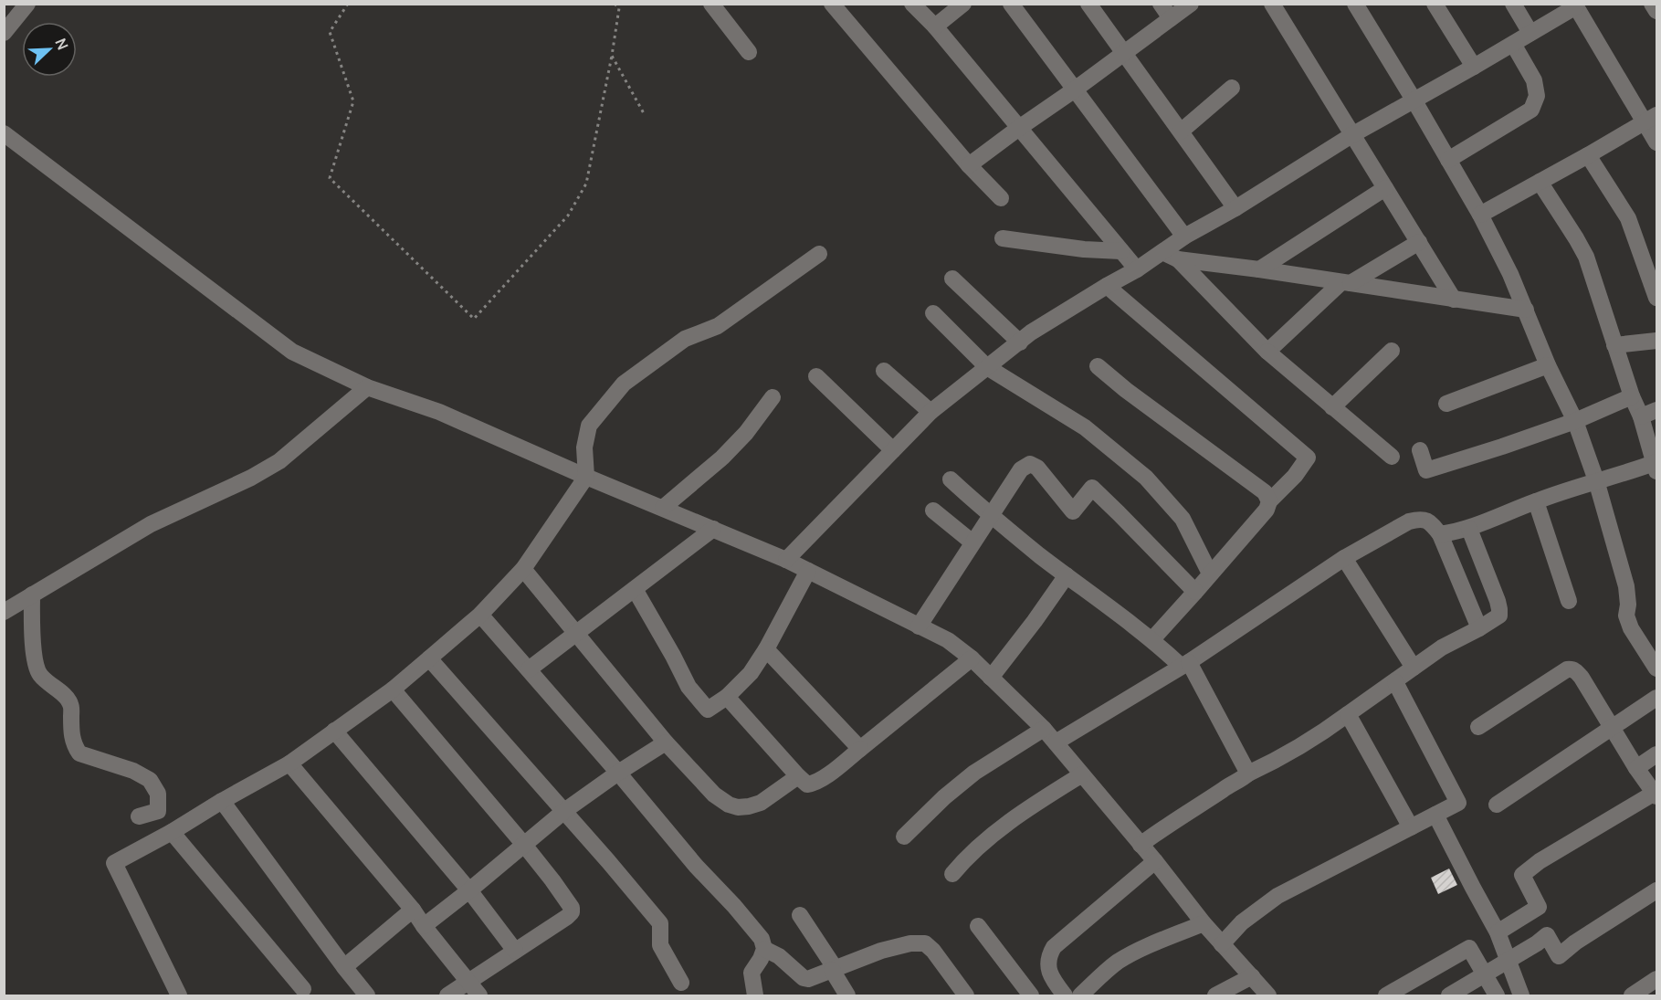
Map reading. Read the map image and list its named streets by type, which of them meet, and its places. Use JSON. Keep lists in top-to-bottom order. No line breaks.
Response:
{"north":"top right"}
